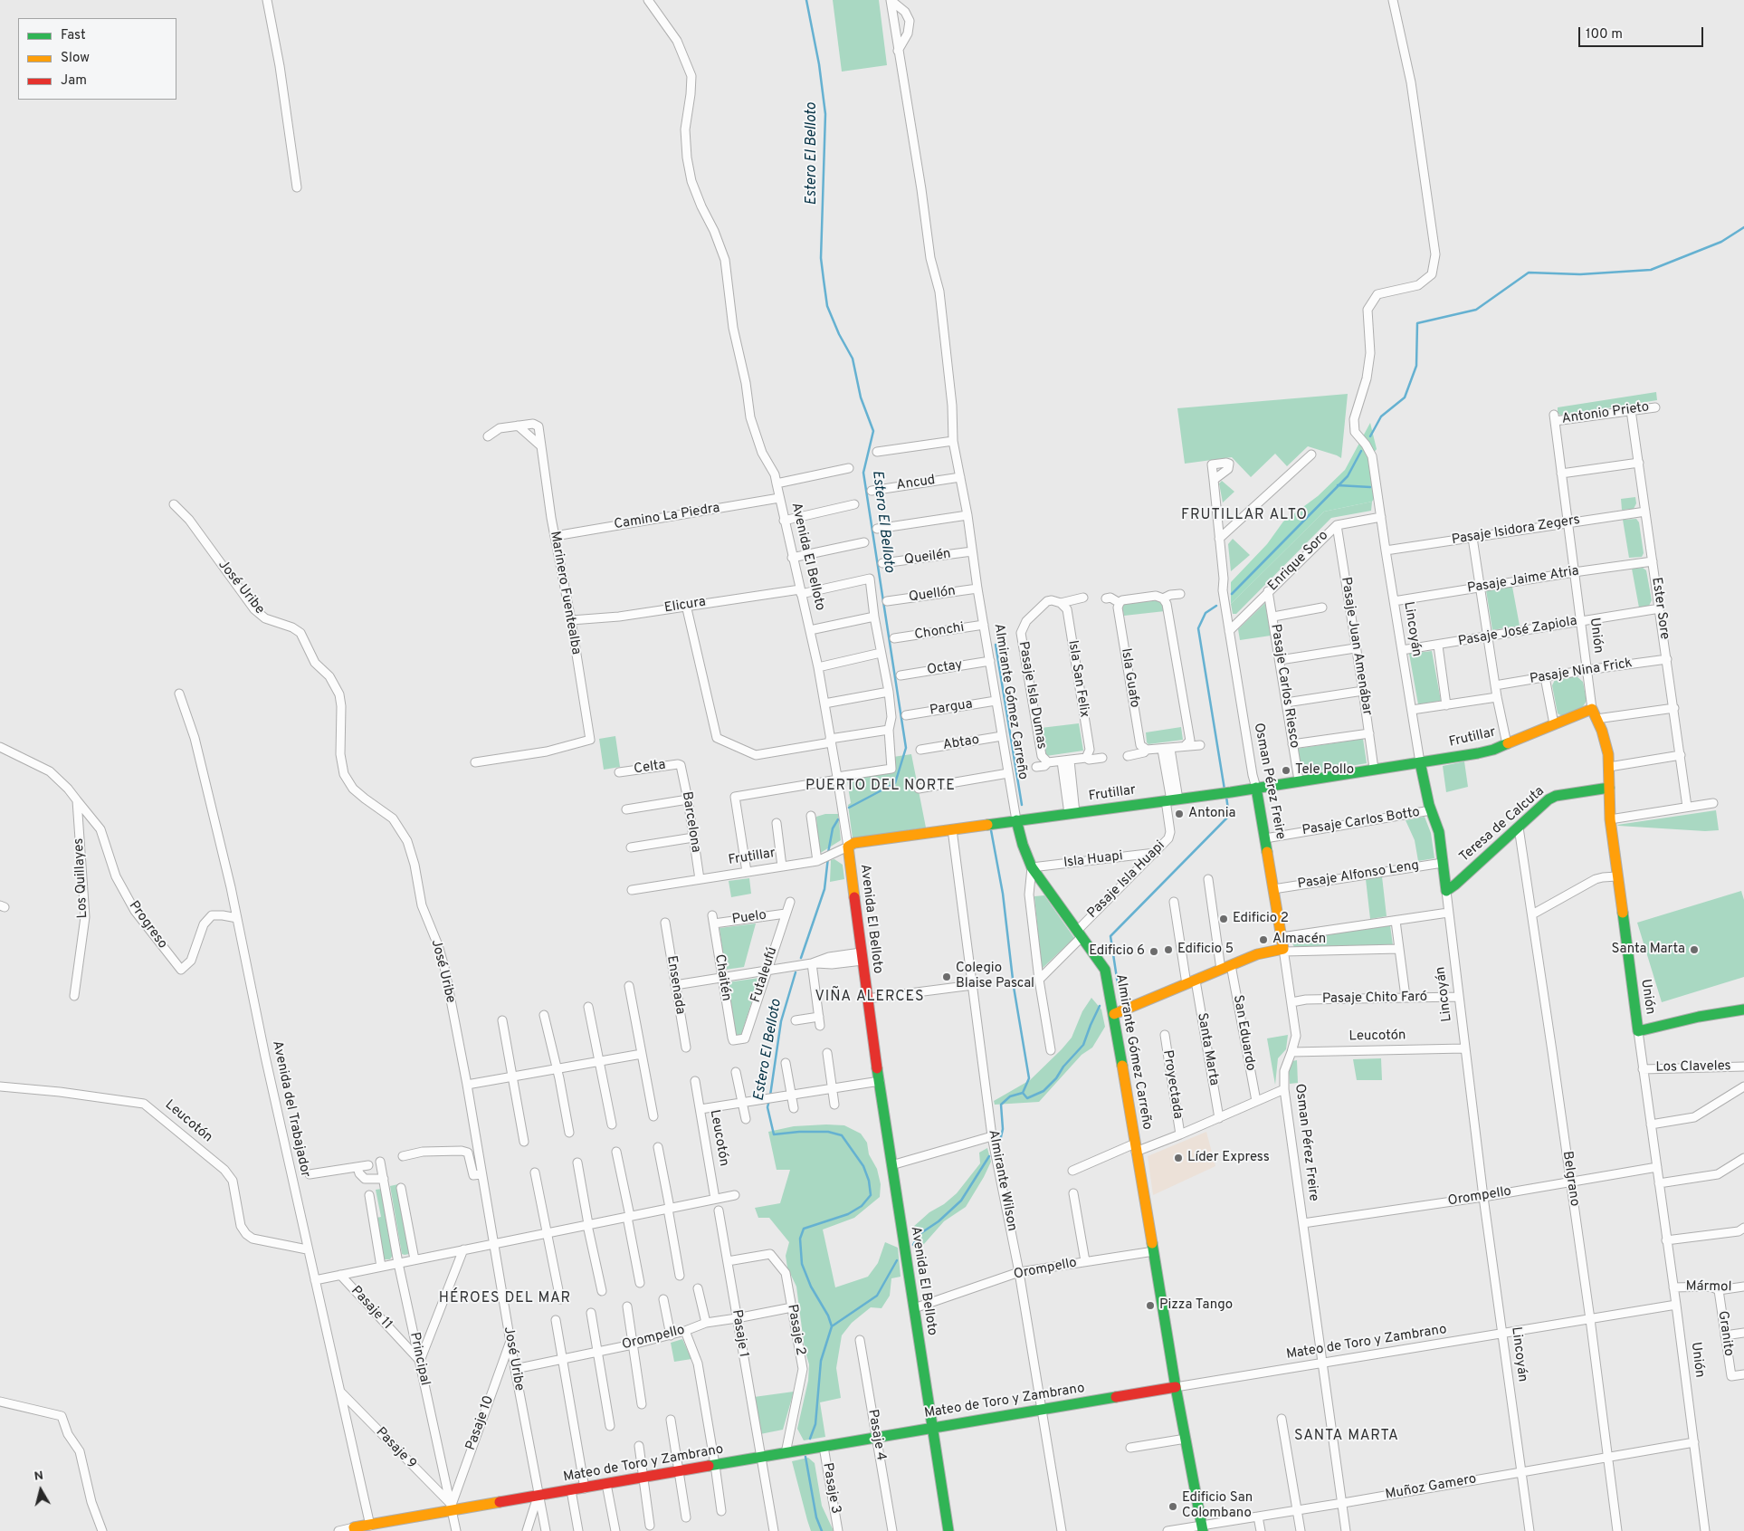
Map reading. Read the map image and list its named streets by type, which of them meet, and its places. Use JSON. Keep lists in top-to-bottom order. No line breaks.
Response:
{"streets":{"street":["Antonio Prieto","Ancud","Camino La Piedra","Pasaje Isidora Zegers","Avenida El Belloto","Queilén","Enrique Soro","Pasaje Jaime Atria","José Uribe","Marinero Fuentealba","Quellón","Elicura","Ester Sore","Lincoyán","Chonchi","Pasaje José Zapiola","Unión","Pasaje Juan Amenábar","Octay","Pasaje Nina Frick","Isla Guafo","Isla San Felix","Pasaje Carlos Riesco","Pasaje Isla Dumas","Almirante Gómez Carreño","Pargua","Frutillar","Abtao","Celta","Osman Pérez Freire","Barcelona","Pasaje Carlos Botto","Teresa de Calcuta","Isla Huapi","Pasaje Alfonso Leng","Los Quillayes","Pasaje Isla Huapi","Puelo","Progreso","Futaleufú","Chaitén","Ensenada","Pasaje Chito Faró","San Eduardo","Leucotón","Santa Marta","Los Claveles","Proyectada","Avenida del Trabajador","Belgrano","Almirante Wilson","Orompello","Mármol","Pasaje 11","Pasaje 2","Pasaje 1","Granito","Mateo de Toro y Zambrano","Principal","Pasaje 10","Pasaje 4","Pasaje 9","Muñoz Gamero","Pasaje 3"]},"crossings":[["Antonio Prieto","Ester Sore"],["Antonio Prieto","Unión"],["Ancud","Almirante Gómez Carreño"],["Camino La Piedra","Avenida El Belloto"],["Camino La Piedra","Marinero Fuentealba"],["Pasaje Isidora Zegers","Ester Sore"],["Pasaje Isidora Zegers","Lincoyán"],["Pasaje Isidora Zegers","Unión"],["Avenida El Belloto","Elicura"],["Avenida El Belloto","Frutillar"],["Avenida El Belloto","Orompello"],["Avenida El Belloto","Mateo de Toro y Zambrano"],["Queilén","Almirante Gómez Carreño"],["Enrique Soro","Lincoyán"],["Enrique Soro","Pasaje Juan Amenábar"],["Enrique Soro","Pasaje Carlos Riesco"],["Enrique Soro","Osman Pérez Freire"],["Pasaje Jaime Atria","Ester Sore"],["Pasaje Jaime Atria","Lincoyán"],["Pasaje Jaime Atria","Unión"],["José Uribe","Orompello"],["José Uribe","Mateo de Toro y Zambrano"],["José Uribe","Pasaje 10"],["Marinero Fuentealba","Elicura"],["Quellón","Almirante Gómez Carreño"],["Ester Sore","Pasaje José Zapiola"],["Ester Sore","Pasaje Nina Frick"],["Lincoyán","Pasaje José Zapiola"],["Lincoyán","Frutillar"],["Lincoyán","Pasaje Carlos Botto"],["Lincoyán","Teresa de Calcuta"],["Lincoyán","Pasaje Alfonso Leng"],["Lincoyán","Pasaje Chito Faró"],["Lincoyán","Leucotón"],["Lincoyán","Orompello"],["Lincoyán","Mateo de Toro y Zambrano"],["Lincoyán","Muñoz Gamero"],["Chonchi","Almirante Gómez Carreño"],["Pasaje José Zapiola","Unión"],["Unión","Pasaje Nina Frick"],["Unión","Frutillar"],["Unión","Teresa de Calcuta"],["Unión","Los Claveles"],["Unión","Orompello"],["Unión","Mármol"],["Unión","Mateo de Toro y Zambrano"],["Unión","Muñoz Gamero"],["Pasaje Juan Amenábar","Frutillar"],["Octay","Almirante Gómez Carreño"],["Isla San Felix","Pasaje Isla Dumas"],["Pasaje Carlos Riesco","Frutillar"],["Almirante Gómez Carreño","Pargua"],["Almirante Gómez Carreño","Frutillar"],["Almirante Gómez Carreño","Abtao"],["Almirante Gómez Carreño","Isla Huapi"],["Almirante Gómez Carreño","Pasaje Isla Huapi"],["Almirante Gómez Carreño","Orompello"],["Almirante Gómez Carreño","Mateo de Toro y Zambrano"],["Almirante Gómez Carreño","Muñoz Gamero"],["Frutillar","Osman Pérez Freire"],["Frutillar","Barcelona"],["Frutillar","Pasaje Isla Huapi"],["Frutillar","Almirante Wilson"],["Celta","Barcelona"],["Osman Pérez Freire","Pasaje Carlos Botto"],["Osman Pérez Freire","Pasaje Alfonso Leng"],["Osman Pérez Freire","Pasaje Chito Faró"],["Osman Pérez Freire","Leucotón"],["Osman Pérez Freire","Orompello"],["Osman Pérez Freire","Mateo de Toro y Zambrano"],["Osman Pérez Freire","Muñoz Gamero"],["Teresa de Calcuta","Belgrano"],["Isla Huapi","Pasaje Isla Huapi"],["Los Quillayes","Progreso"],["Puelo","Futaleufú"],["Puelo","Chaitén"],["Progreso","Avenida del Trabajador"],["Futaleufú","Chaitén"],["Leucotón","Avenida del Trabajador"],["Avenida del Trabajador","Mateo de Toro y Zambrano"],["Avenida del Trabajador","Pasaje 9"],["Belgrano","Orompello"],["Belgrano","Mateo de Toro y Zambrano"],["Belgrano","Muñoz Gamero"],["Almirante Wilson","Orompello"],["Almirante Wilson","Mateo de Toro y Zambrano"],["Orompello","Pasaje 2"],["Orompello","Pasaje 1"],["Mármol","Granito"],["Pasaje 11","Principal"],["Pasaje 2","Pasaje 1"],["Pasaje 2","Mateo de Toro y Zambrano"],["Pasaje 1","Mateo de Toro y Zambrano"],["Mateo de Toro y Zambrano","Principal"],["Mateo de Toro y Zambrano","Pasaje 10"],["Mateo de Toro y Zambrano","Pasaje 4"],["Mateo de Toro y Zambrano","Pasaje 9"],["Mateo de Toro y Zambrano","Pasaje 3"],["Principal","Pasaje 10"],["Principal","Pasaje 9"],["Pasaje 10","Pasaje 9"]],"districts":["FRUTILLAR ALTO","PUERTO DEL NORTE","VIÑA ALERCES","HÉROES DEL MAR","SANTA MARTA"],"water":["Estero El Belloto"],"places":["Tele Pollo","Antonia","Edificio 2","Almacén","Edificio 5","Santa Marta","Edificio 6","Colegio Blaise Pascal","Líder Express","Pizza Tango","Edificio San Colombano"],"legend":["Fast","Slow","Jam"],"scale_bar":"100 m","north":"top"}
